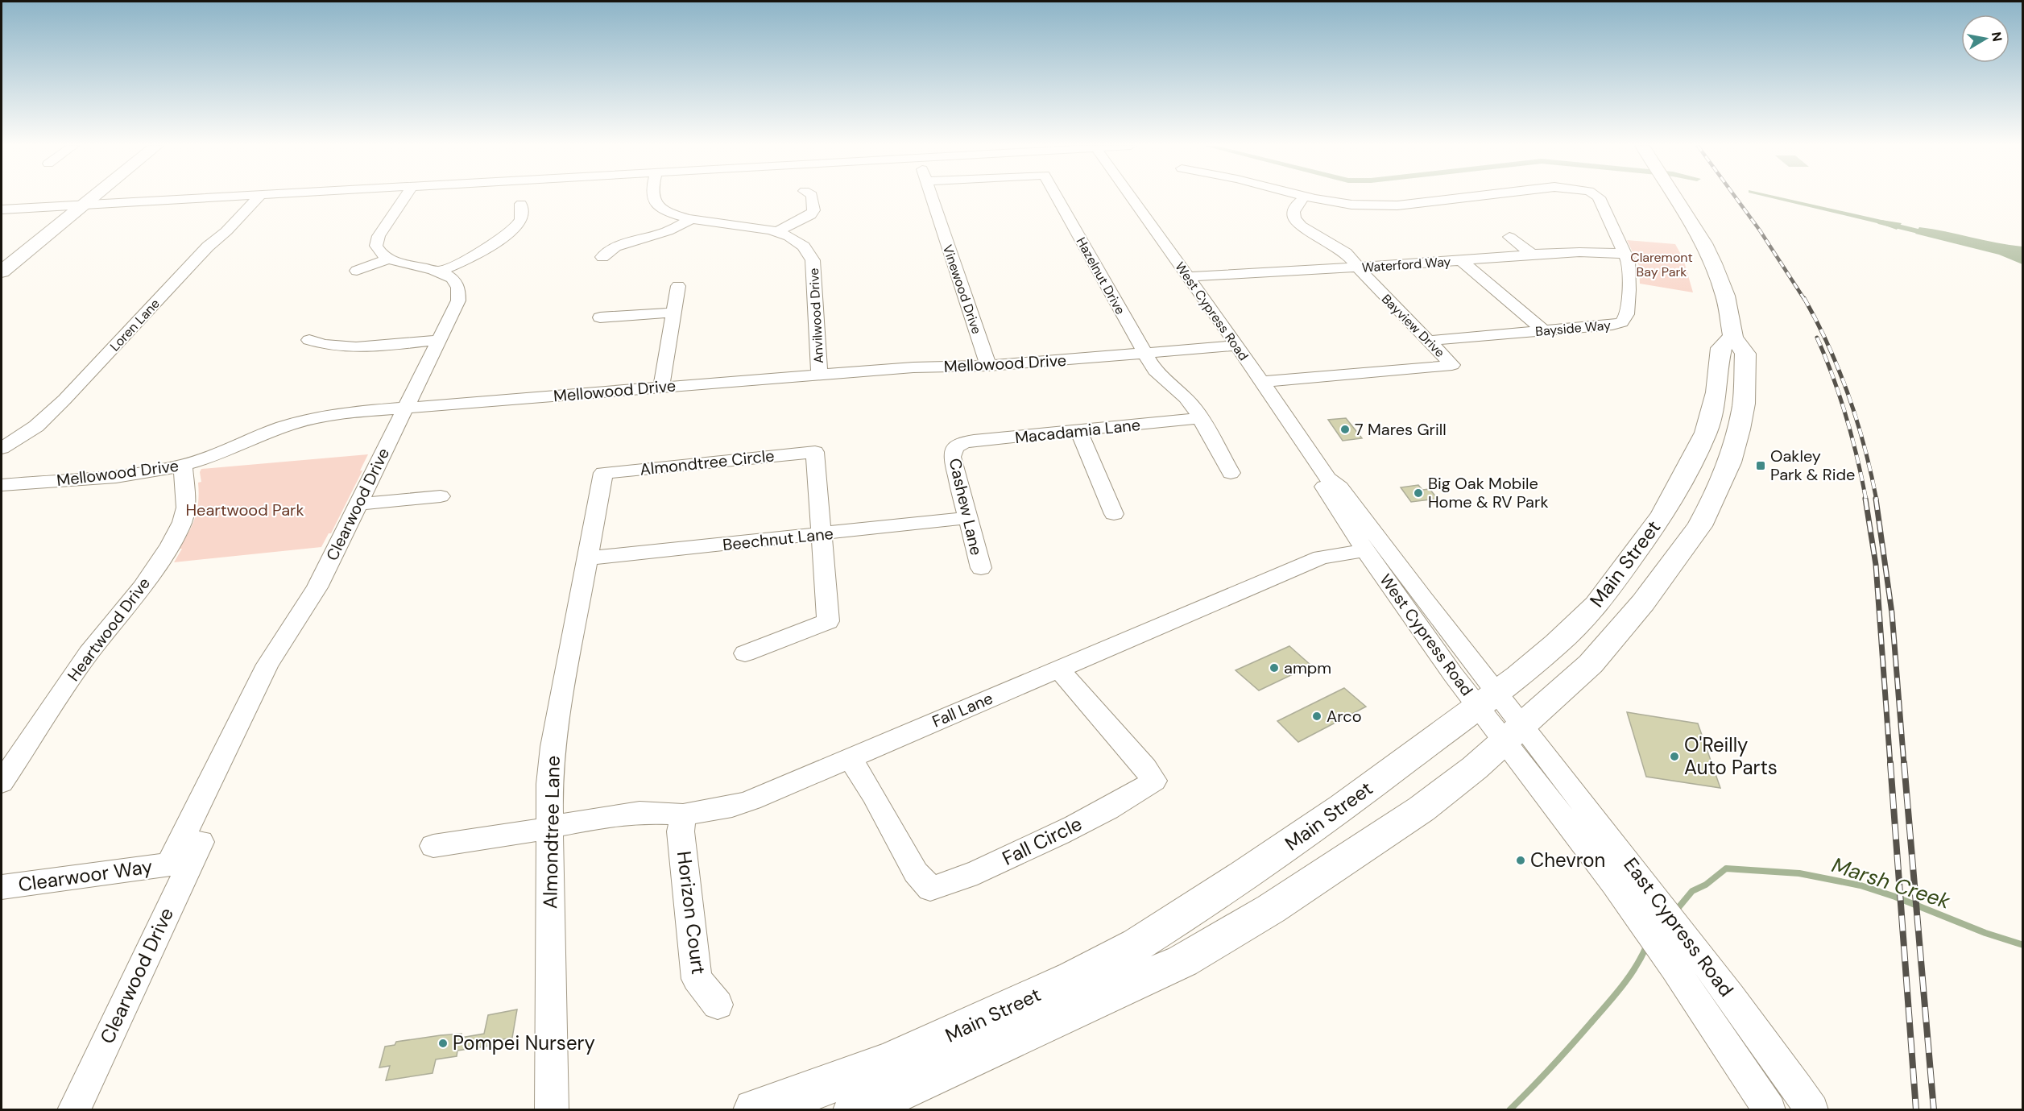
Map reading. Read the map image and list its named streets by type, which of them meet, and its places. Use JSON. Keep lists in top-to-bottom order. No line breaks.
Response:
{"streets":{"main road":["Main Street"],"street":["Waterford Way","Hazelnut Drive","Vinewood Drive","West Cypress Road","Anvilwood Drive","Loren Lane","Bayview Drive","Bayside Way","Mellowood Drive","Macadamia Lane","Almondtree Circle","Clearwood Drive","Cashew Lane","Beechnut Lane","Heartwood Drive","Fall Lane","Almondtree Lane","Fall Circle","Clearwoor Way","Horizon Court","East Cypress Road"]},"crossings":[["Waterford Way","West Cypress Road"],["Waterford Way","Bayview Drive"],["Waterford Way","Bayside Way"],["Hazelnut Drive","Mellowood Drive"],["Vinewood Drive","Mellowood Drive"],["West Cypress Road","Bayview Drive"],["West Cypress Road","Mellowood Drive"],["West Cypress Road","Main Street"],["West Cypress Road","Fall Lane"],["West Cypress Road","East Cypress Road"],["Anvilwood Drive","Mellowood Drive"],["Bayview Drive","Bayside Way"],["Mellowood Drive","Clearwood Drive"],["Mellowood Drive","Heartwood Drive"],["Macadamia Lane","Cashew Lane"],["Almondtree Circle","Beechnut Lane"],["Almondtree Circle","Almondtree Lane"],["Clearwood Drive","Clearwoor Way"],["Cashew Lane","Beechnut Lane"],["Beechnut Lane","Almondtree Lane"],["Main Street","East Cypress Road"],["Fall Lane","Almondtree Lane"],["Fall Lane","Fall Circle"],["Fall Lane","Horizon Court"]],"water":["Marsh Creek"],"parks":["Claremont Bay Park","Heartwood Park"],"places":{"other":["7 Mares Grill","Big Oak Mobile Home & RV Park","ampm","Arco","O'Reilly Auto Parts","Chevron","Pompei Nursery"],"transit":["Oakley Park & Ride"]},"north":"right"}
